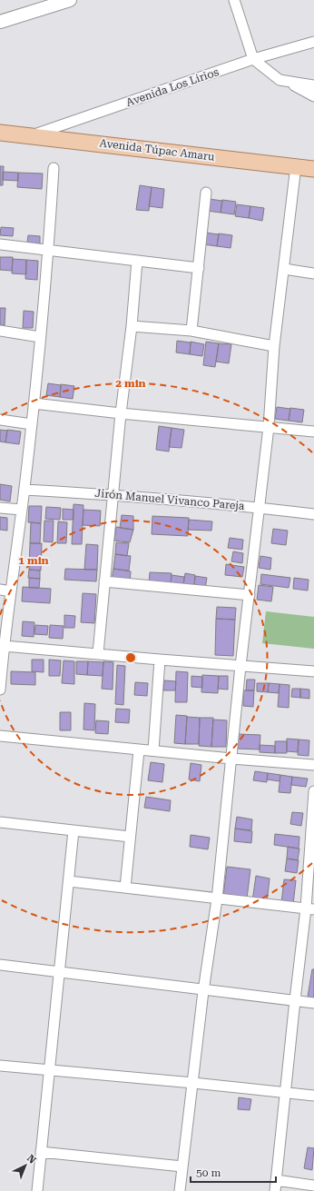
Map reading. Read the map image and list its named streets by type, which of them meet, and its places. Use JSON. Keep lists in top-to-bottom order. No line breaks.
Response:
{"streets":{"main road":["Avenida Túpac Amaru"],"street":["Avenida Los Lirios","Jirón Manuel Vivanco Pareja"]},"crossings":[["Avenida Los Lirios","Avenida Túpac Amaru"]],"scale_bar":"50 m","north":"top right","rings":["2 min","1 min"]}
